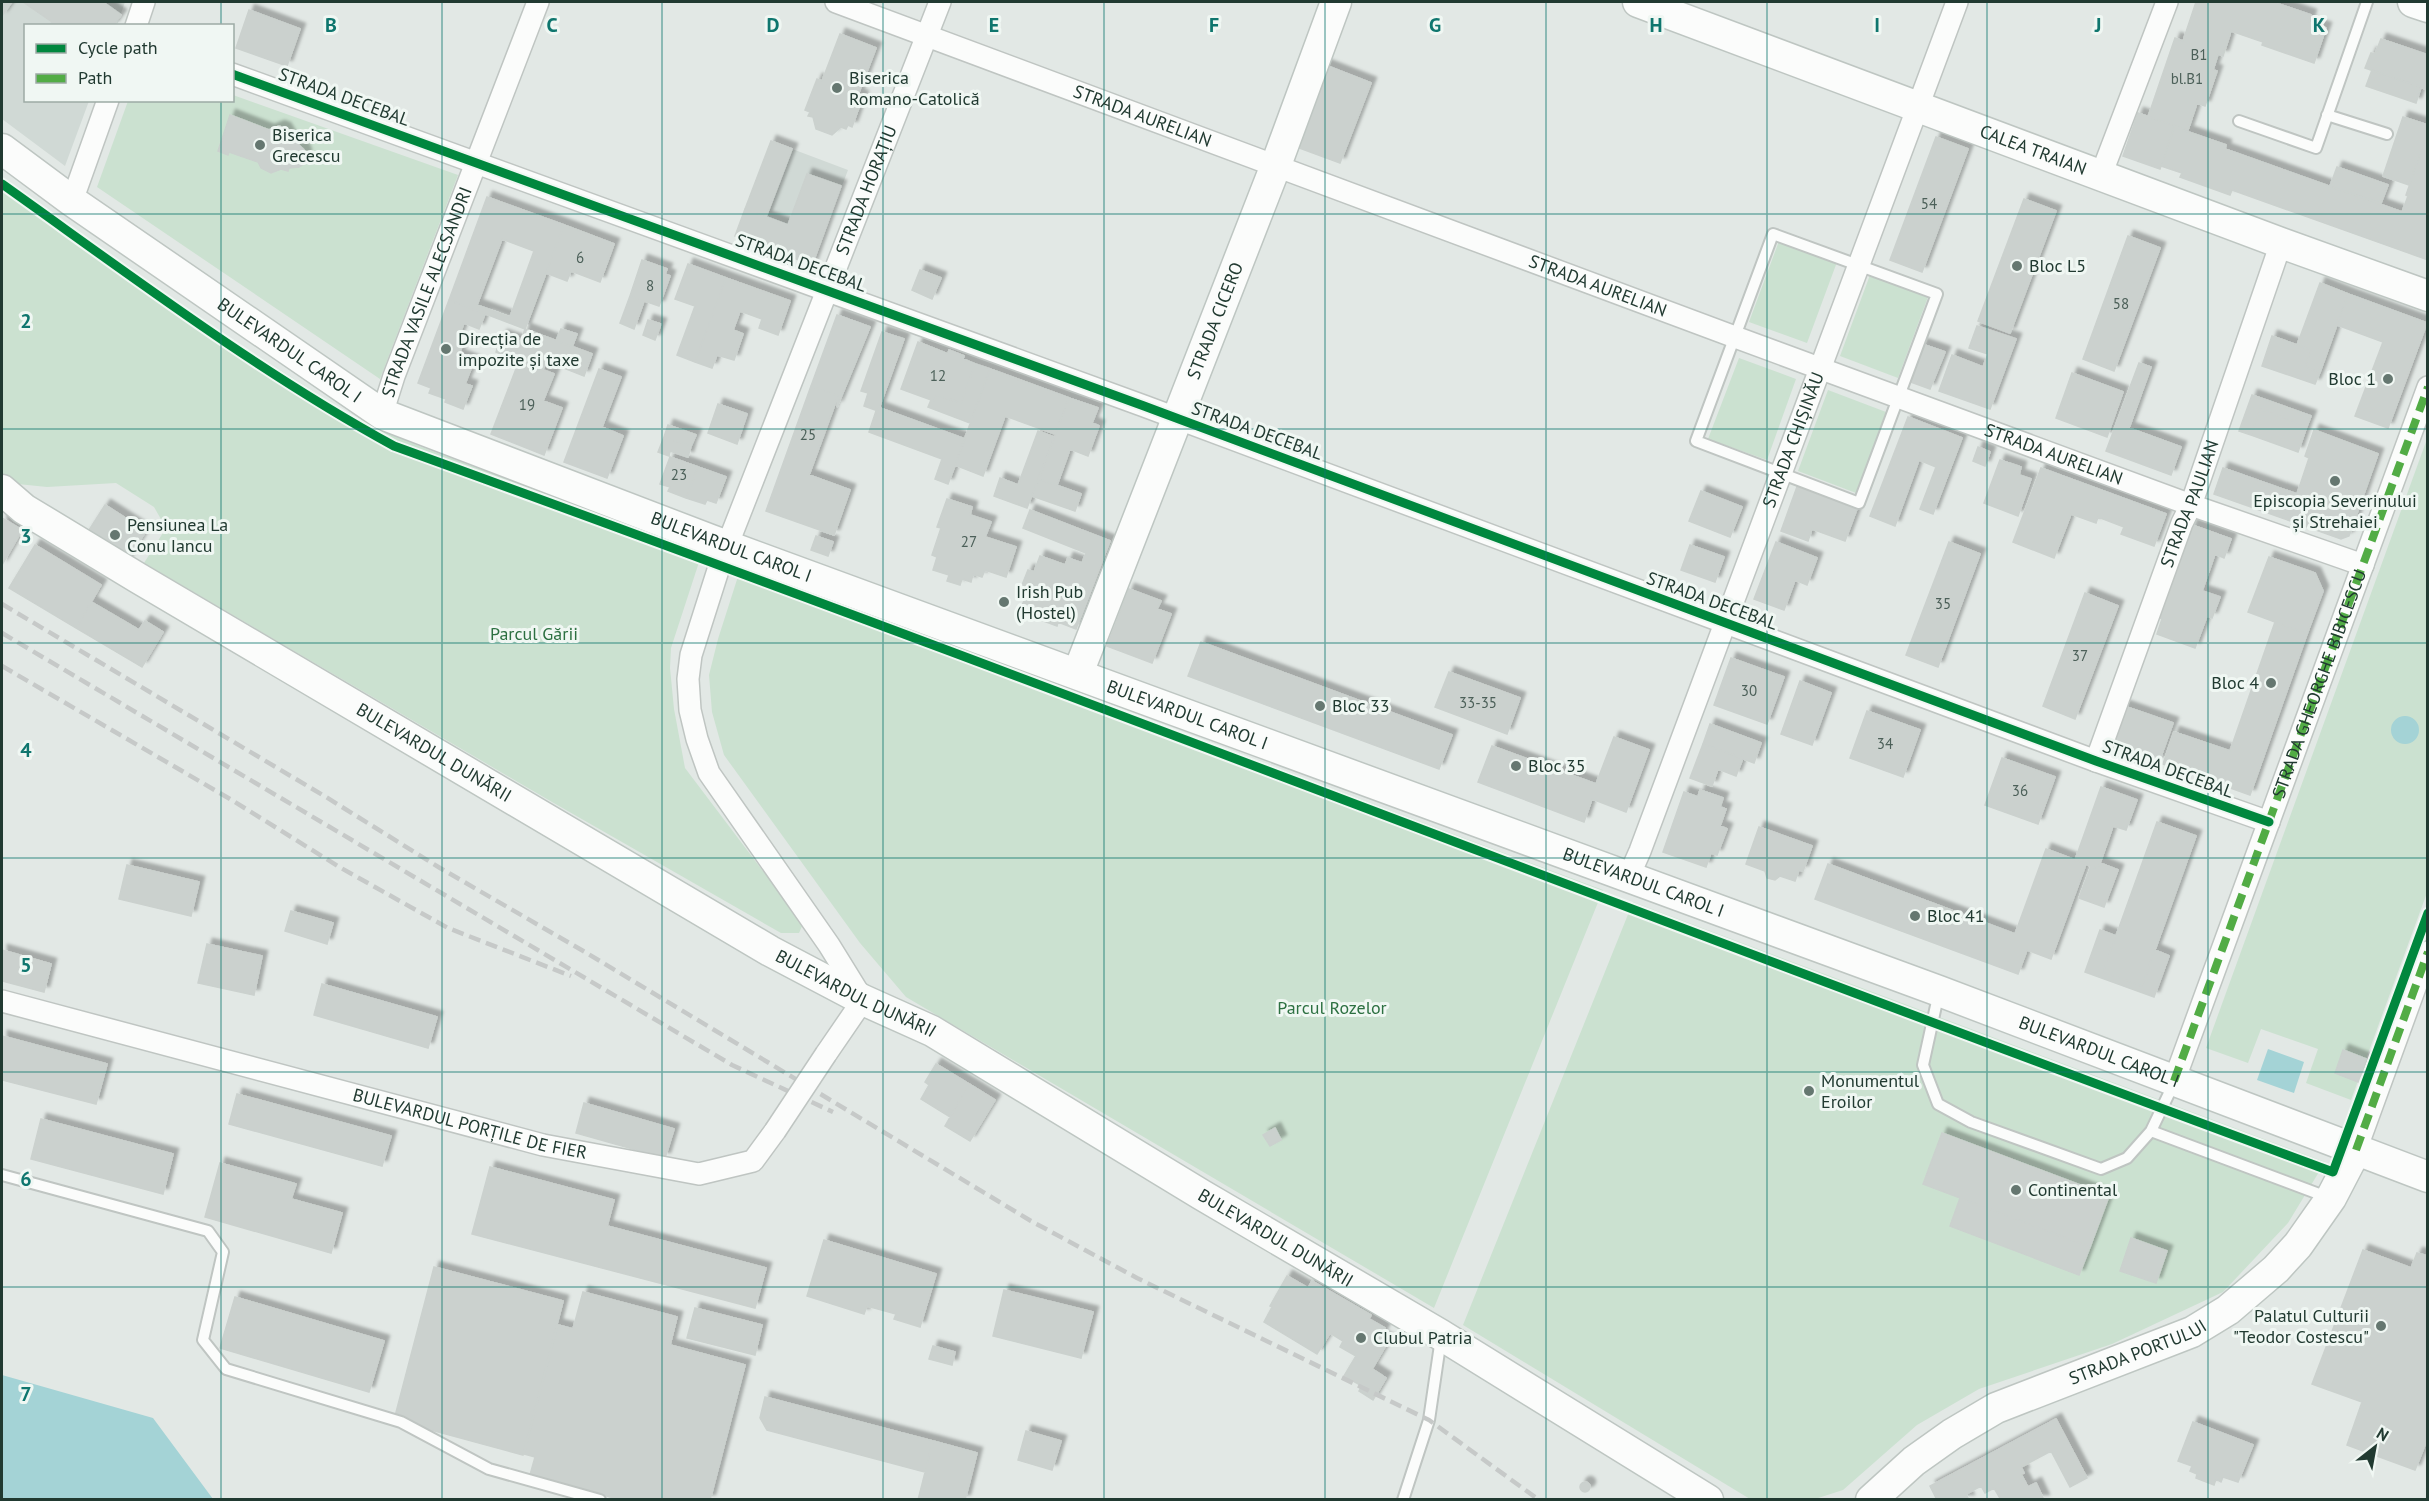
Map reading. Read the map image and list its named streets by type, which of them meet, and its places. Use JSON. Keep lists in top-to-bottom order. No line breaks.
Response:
{"streets":{"street":["STRADA DECEBAL","STRADA AURELIAN","CALEA TRAIAN","STRADA HORAȚIU","STRADA VASILE ALECSANDRI","STRADA CICERO","BULEVARDUL CAROL I","STRADA CHIȘINĂU","STRADA PAULIAN","STRADA GHEORGHE BIBICESCU","BULEVARDUL DUNĂRII","BULEVARDUL PORȚILE DE FIER","STRADA PORTULUI"]},"crossings":[["STRADA DECEBAL","STRADA HORAȚIU"],["STRADA DECEBAL","STRADA VASILE ALECSANDRI"],["STRADA DECEBAL","STRADA CICERO"],["STRADA DECEBAL","STRADA CHIȘINĂU"],["STRADA DECEBAL","STRADA PAULIAN"],["STRADA DECEBAL","STRADA GHEORGHE BIBICESCU"],["STRADA AURELIAN","STRADA HORAȚIU"],["STRADA AURELIAN","STRADA CICERO"],["STRADA AURELIAN","STRADA CHIȘINĂU"],["STRADA AURELIAN","STRADA PAULIAN"],["STRADA AURELIAN","STRADA GHEORGHE BIBICESCU"],["CALEA TRAIAN","STRADA CHIȘINĂU"],["CALEA TRAIAN","STRADA PAULIAN"],["STRADA HORAȚIU","BULEVARDUL CAROL I"],["STRADA HORAȚIU","BULEVARDUL DUNĂRII"],["STRADA HORAȚIU","BULEVARDUL PORȚILE DE FIER"],["STRADA VASILE ALECSANDRI","BULEVARDUL CAROL I"],["STRADA CICERO","BULEVARDUL CAROL I"],["BULEVARDUL CAROL I","STRADA CHIȘINĂU"],["BULEVARDUL CAROL I","STRADA GHEORGHE BIBICESCU"],["BULEVARDUL CAROL I","STRADA PORTULUI"],["BULEVARDUL DUNĂRII","BULEVARDUL PORȚILE DE FIER"]],"parks":["Parcul Gării","Parcul Rozelor"],"places":["Biserica Romano-Catolică","Biserica Grecescu","Bloc L5","Direcția de impozite și taxe","Bloc 1","Episcopia Severinului și Strehaiei","Pensiunea La Conu Iancu","Irish Pub (Hostel)","Bloc 4","Bloc 33","Bloc 35","Bloc 41","Monumentul Eroilor","Continental","Palatul Culturii \"Teodor Costescu\"","Clubul Patria"],"house_numbers":["B1","bl.B1","54","6","8","58","12","19","25","23","27","35","37","30","33-35","34","36"],"legend":["Cycle path","Path"],"north":"top right","grid":{"columns":["B","C","D","E","F","G","H","I","J","K"],"rows":["2","3","4","5","6","7"]}}
